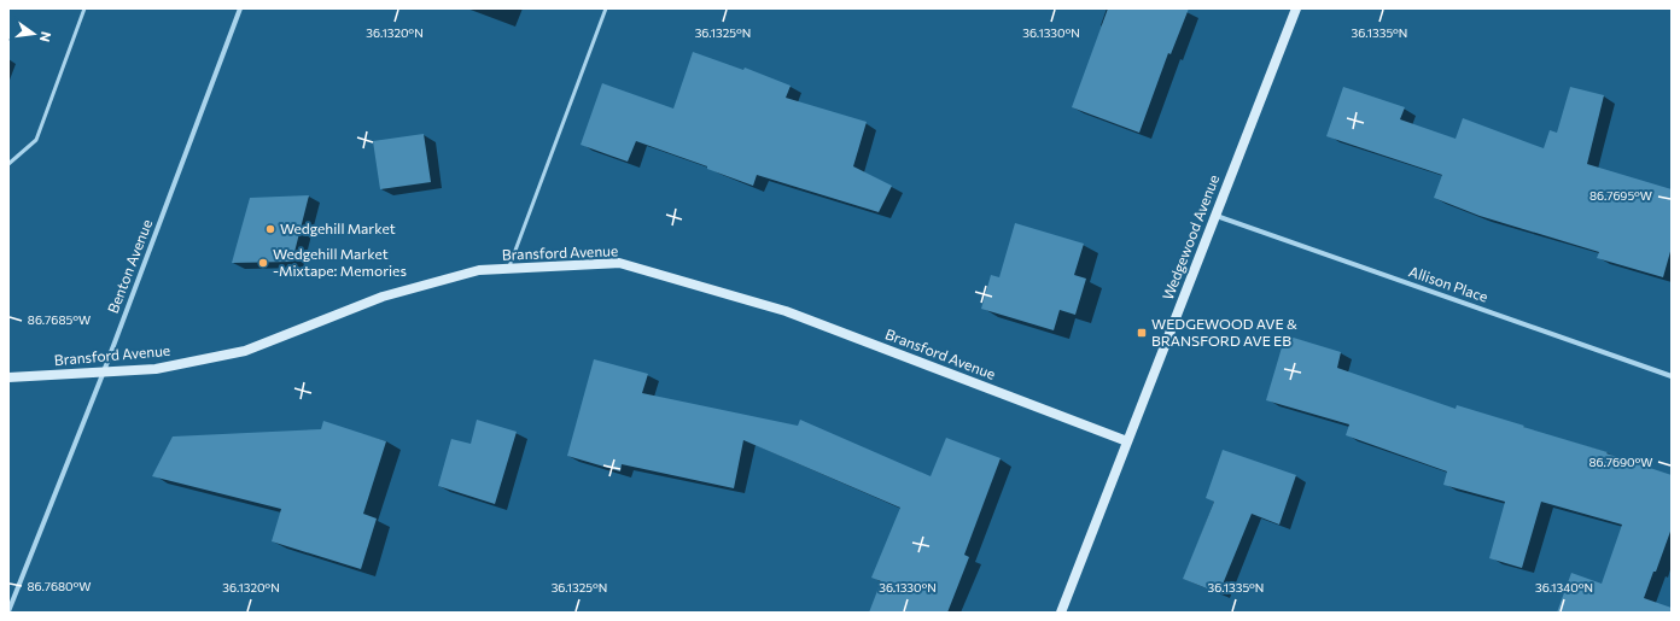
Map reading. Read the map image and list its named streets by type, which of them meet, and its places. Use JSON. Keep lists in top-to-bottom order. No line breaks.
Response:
{"streets":{"main road":["Wedgewood Avenue","Bransford Avenue"],"street":["Benton Avenue","Allison Place"]},"crossings":[["Wedgewood Avenue","Bransford Avenue"],["Wedgewood Avenue","Allison Place"],["Bransford Avenue","Benton Avenue"]],"places":{"other":["Wedgehill Market","Wedgehill Market -Mixtape: Memories"],"transit":["WEDGEWOOD AVE & BRANSFORD AVE EB"]},"north":"right","coordinates":["36.1320°N","36.1325°N","36.1330°N","36.1335°N","86.7695°W","86.7685°W","86.7690°W","86.7680°W","36.1340°N"]}
